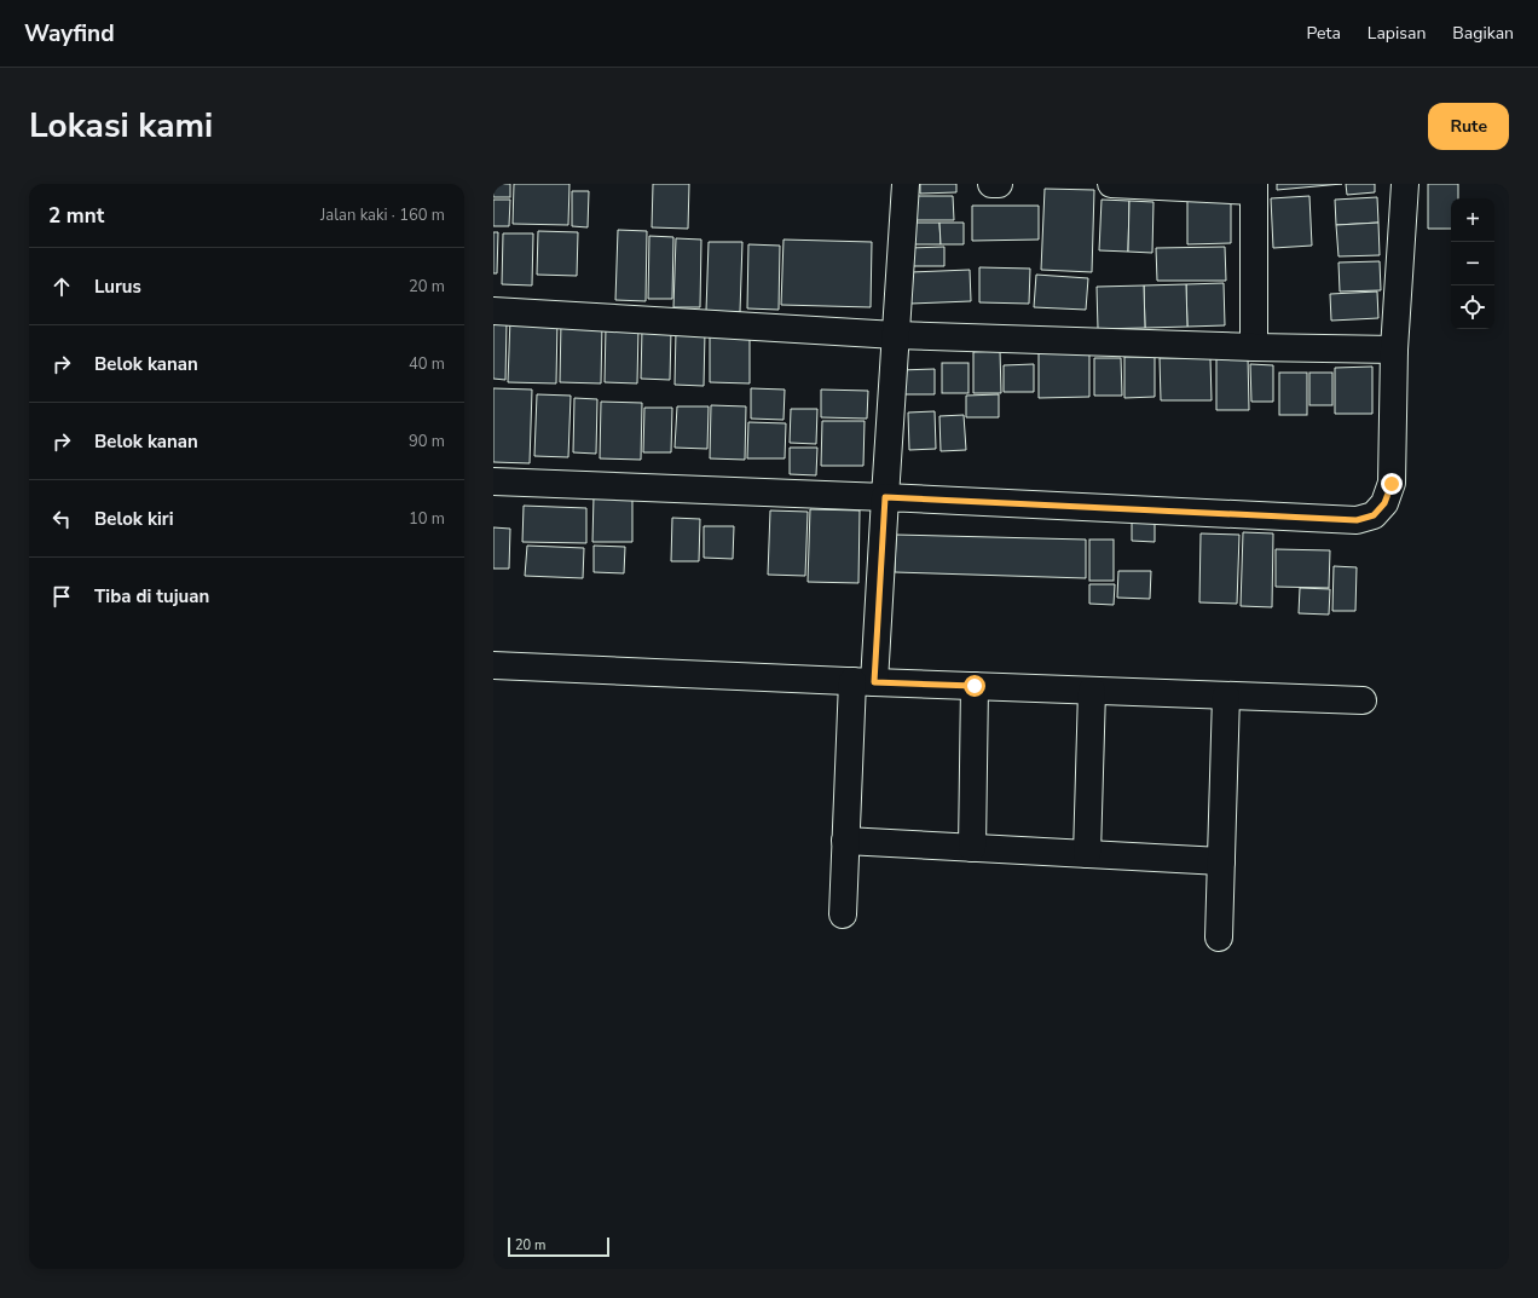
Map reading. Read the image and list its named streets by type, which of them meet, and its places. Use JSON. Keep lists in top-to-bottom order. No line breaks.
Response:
{"scale_bar":"20 m","page":{"header":"Wayfind","nav":["Peta","Lapisan","Bagikan"],"title":"Lokasi kami","buttons":"Rute","heading":["2 mnt","Jalan kaki · 160 m"],"map_buttons":["+","−"],"list":[["Lurus","20 m"],["Belok kanan","40 m"],["Belok kanan","90 m"],["Belok kiri","10 m"],"Tiba di tujuan"],"scale":"20 m"}}
